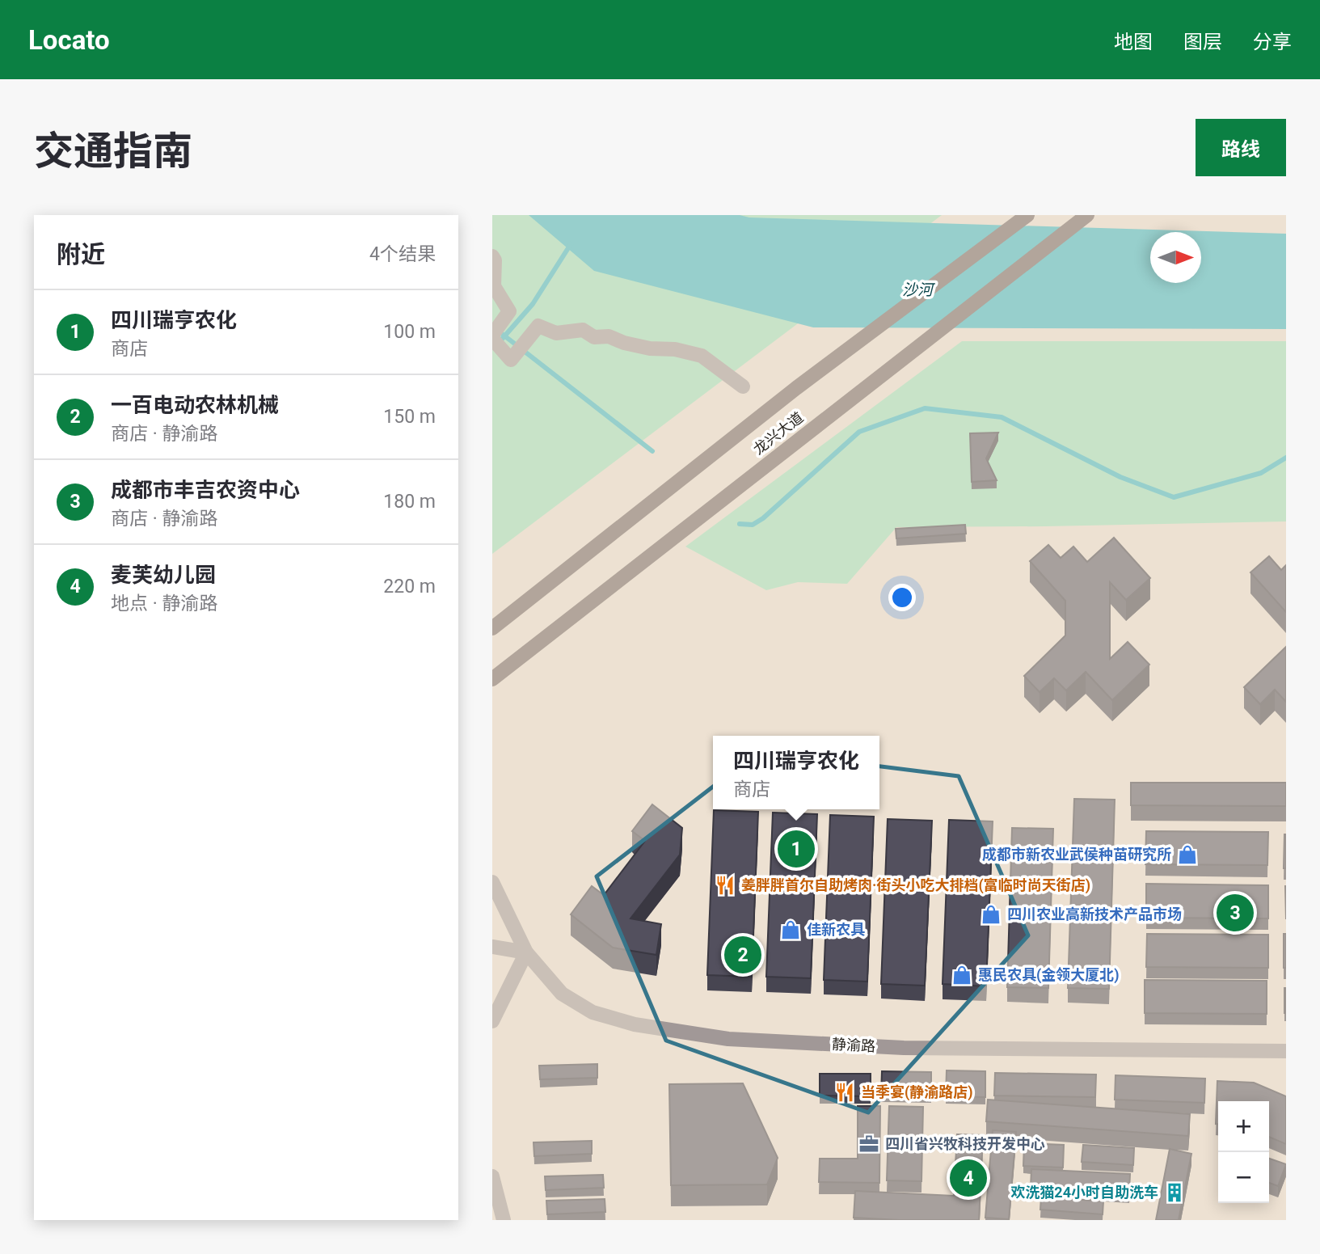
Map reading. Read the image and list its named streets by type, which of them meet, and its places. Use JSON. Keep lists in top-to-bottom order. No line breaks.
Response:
{"streets":{"main road":["龙兴大道"],"street":["静渝路"]},"water":["沙河"],"places":{"shop":["成都市新农业武侯种苗研究所","四川农业高新技术产品市场","佳新农具","惠民农具(金领大厦北)"],"restaurant":["姜胖胖首尔自助烤肉·街头小吃大排档(富临时尚天街店)","当季宴(静渝路店)"],"office":["四川省兴牧科技开发中心"],"building":["欢洗猫24小时自助洗车"]},"north":"right","page":{"header":"Locato","nav":["地图","图层","分享"],"title":"交通指南","buttons":"路线","heading":["附近","4个结果"],"list":[{"mark":"1","name":"四川瑞亨农化","note":"商店","value":"100 m"},{"mark":"2","name":"一百电动农林机械","note":"商店 · 静渝路","value":"150 m"},{"mark":"3","name":"成都市丰吉农资中心","note":"商店 · 静渝路","value":"180 m"},{"mark":"4","name":"麦芙幼儿园","note":"地点 · 静渝路","value":"220 m"}],"popup":["四川瑞亨农化","商店"],"pins":["1","3","2","4"],"map_buttons":["+","−"]}}
